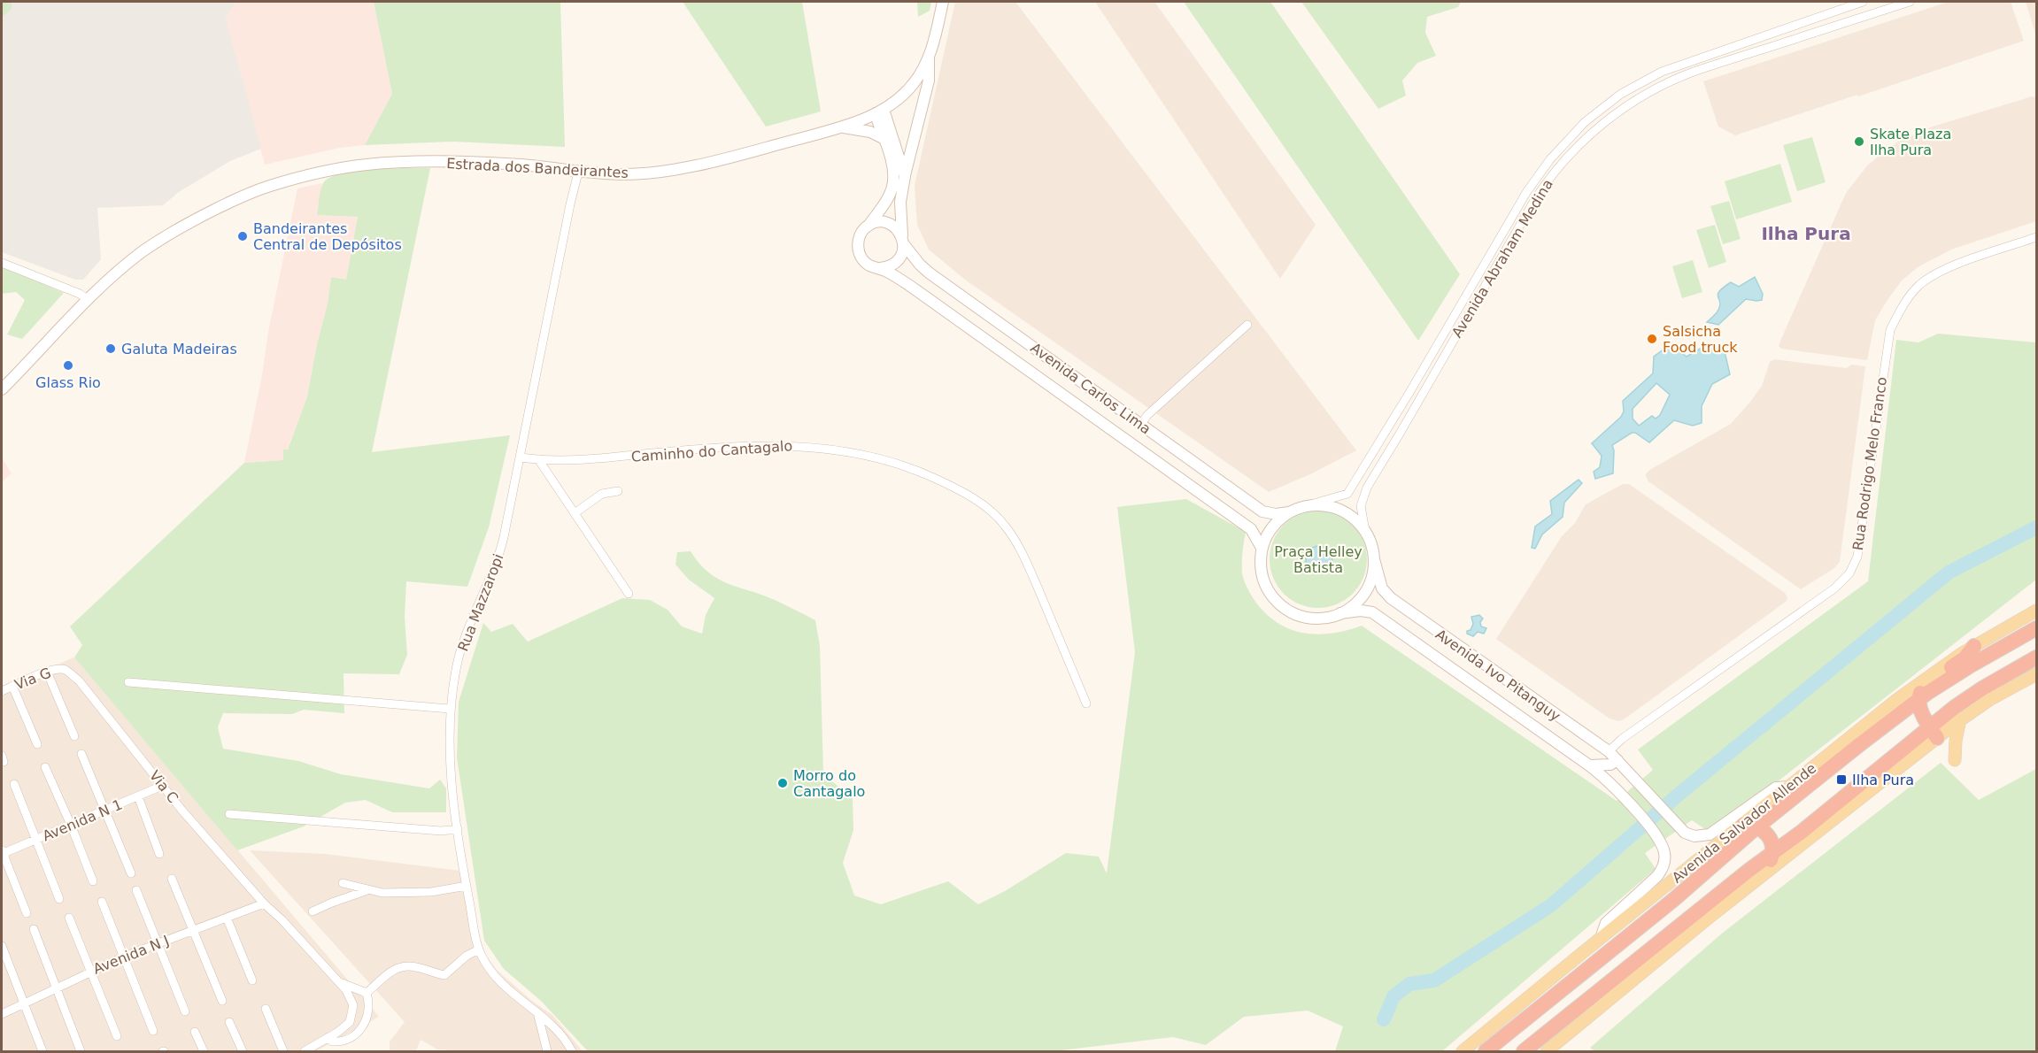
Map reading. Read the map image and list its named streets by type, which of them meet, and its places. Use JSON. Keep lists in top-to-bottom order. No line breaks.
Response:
{"streets":{"highway":["Avenida Salvador Allende"],"street":["Estrada dos Bandeirantes","Avenida Abraham Medina","Avenida Carlos Lima","Caminho do Cantagalo","Rua Rodrigo Melo Franco","Rua Mazzaropi","Avenida Ivo Pitanguy","Via G","Via C","Avenida N 1","Avenida N J"]},"crossings":[["Estrada dos Bandeirantes","Avenida Carlos Lima"],["Estrada dos Bandeirantes","Rua Mazzaropi"],["Avenida Abraham Medina","Avenida Carlos Lima"],["Avenida Abraham Medina","Avenida Ivo Pitanguy"],["Avenida Carlos Lima","Avenida Ivo Pitanguy"],["Caminho do Cantagalo","Rua Mazzaropi"],["Rua Rodrigo Melo Franco","Avenida Ivo Pitanguy"],["Avenida Ivo Pitanguy","Avenida Salvador Allende"],["Via G","Via C"],["Via C","Avenida N 1"],["Via C","Avenida N J"]],"districts":["Ilha Pura"],"parks":["Praça Helley Batista"],"places":{"other":["Skate Plaza Ilha Pura","Bandeirantes Central de Depósitos","Salsicha Food truck","Galuta Madeiras","Glass Rio","Morro do Cantagalo"],"transit":["Ilha Pura"]}}
